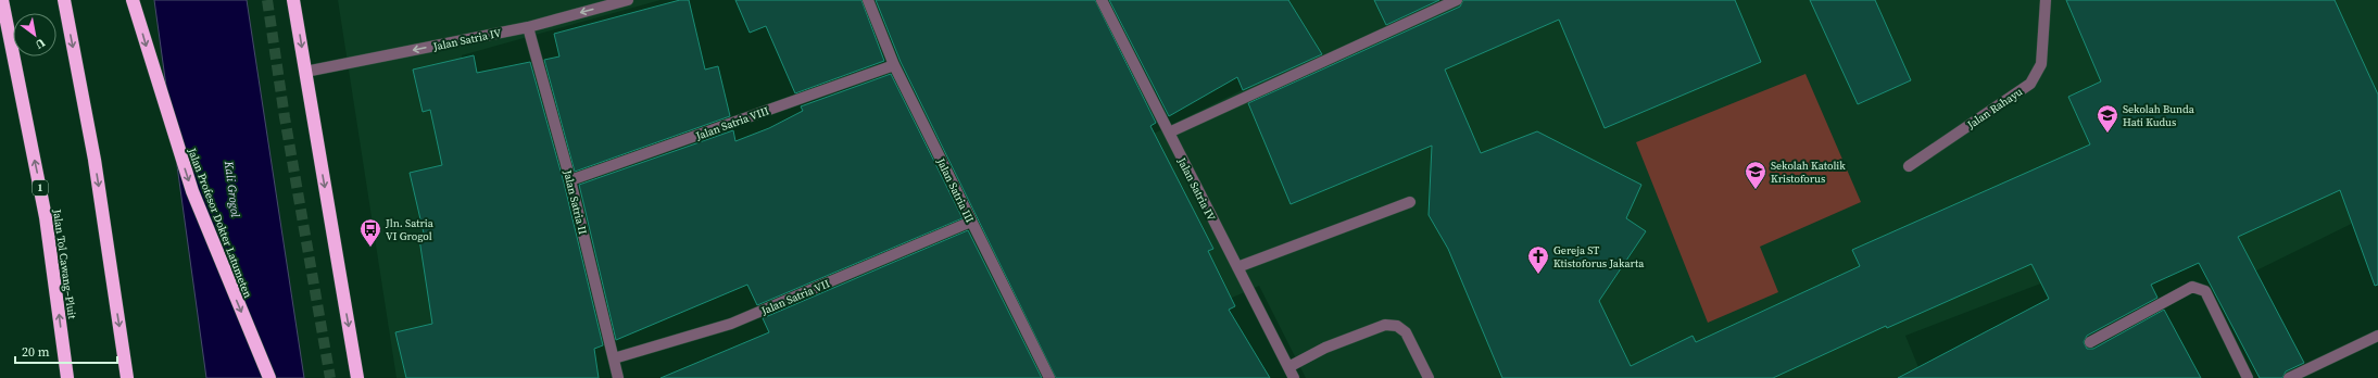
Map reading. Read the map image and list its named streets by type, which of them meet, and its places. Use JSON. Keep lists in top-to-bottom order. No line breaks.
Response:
{"streets":{"highway":["1","Jalan Profesor Dokter Latumeten","Jalan Tol Cawang–Pluit"],"street":["Jalan Satria IV","Jalan Rahayu","Jalan Satria VIII","Jalan Satria III","Jalan Satria II","Jalan Satria VII"]},"crossings":[["Jalan Satria IV","Jalan Satria II"],["Jalan Satria VIII","Jalan Satria III"],["Jalan Satria VIII","Jalan Satria II"],["Jalan Satria III","Jalan Satria VII"],["Jalan Satria II","Jalan Satria VII"]],"one_way":["Jalan Satria IV"],"water":["Kali Grogol"],"places":{"school or university":["Sekolah Bunda Hati Kudus","Sekolah Katolik Kristoforus"],"bus stop":["Jln. Satria VI Grogol"],"church":["Gereja ST Ktistoforus Jakarta"]},"scale_bar":"20 m","north":"bottom right"}
